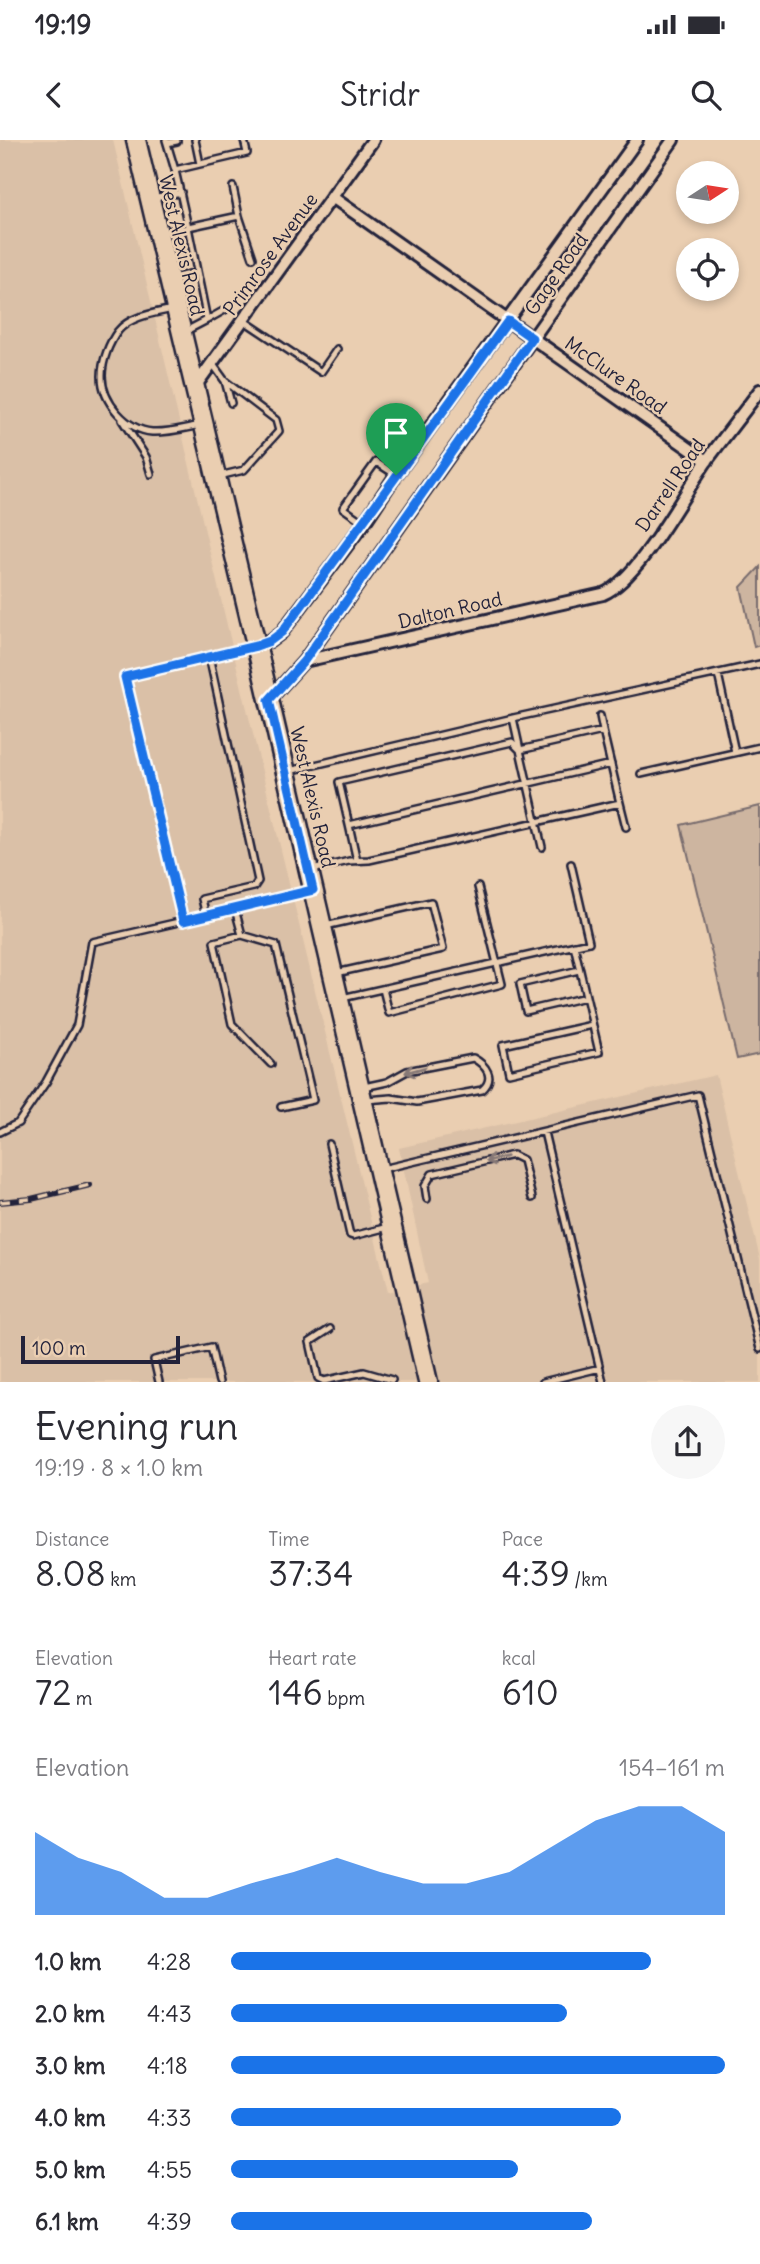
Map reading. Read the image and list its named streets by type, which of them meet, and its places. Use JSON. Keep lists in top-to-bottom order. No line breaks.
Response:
{"streets":{"main road":["West Alexis Road"],"street":["Primrose Avenue","Gage Road","McClure Road","Darrell Road","Dalton Road"]},"crossings":[["West Alexis Road","Primrose Avenue"],["West Alexis Road","Gage Road"],["Primrose Avenue","McClure Road"],["Gage Road","McClure Road"],["Gage Road","Dalton Road"],["McClure Road","Darrell Road"],["Darrell Road","Dalton Road"]],"scale_bar":"100 m","north":"right","page":{"status":"19:19","header":"Stridr","scale":"100 m","heading":["Evening run","19:19 · 8 × 1.0 km"],"stats":[["Distance","8.08 km"],["Time","37:34"],["Pace","4:39 /km"],["Elevation","72 m"],["Heart rate","146 bpm"],["kcal","610"]],"chart":["Elevation","154–161 m"],"list":[{"name":"1.0 km","note":"4:28"},{"name":"2.0 km","note":"4:43"},{"name":"3.0 km","note":"4:18"},{"name":"4.0 km","note":"4:33"},{"name":"5.0 km","note":"4:55"},{"name":"6.1 km","note":"4:39"}]}}
